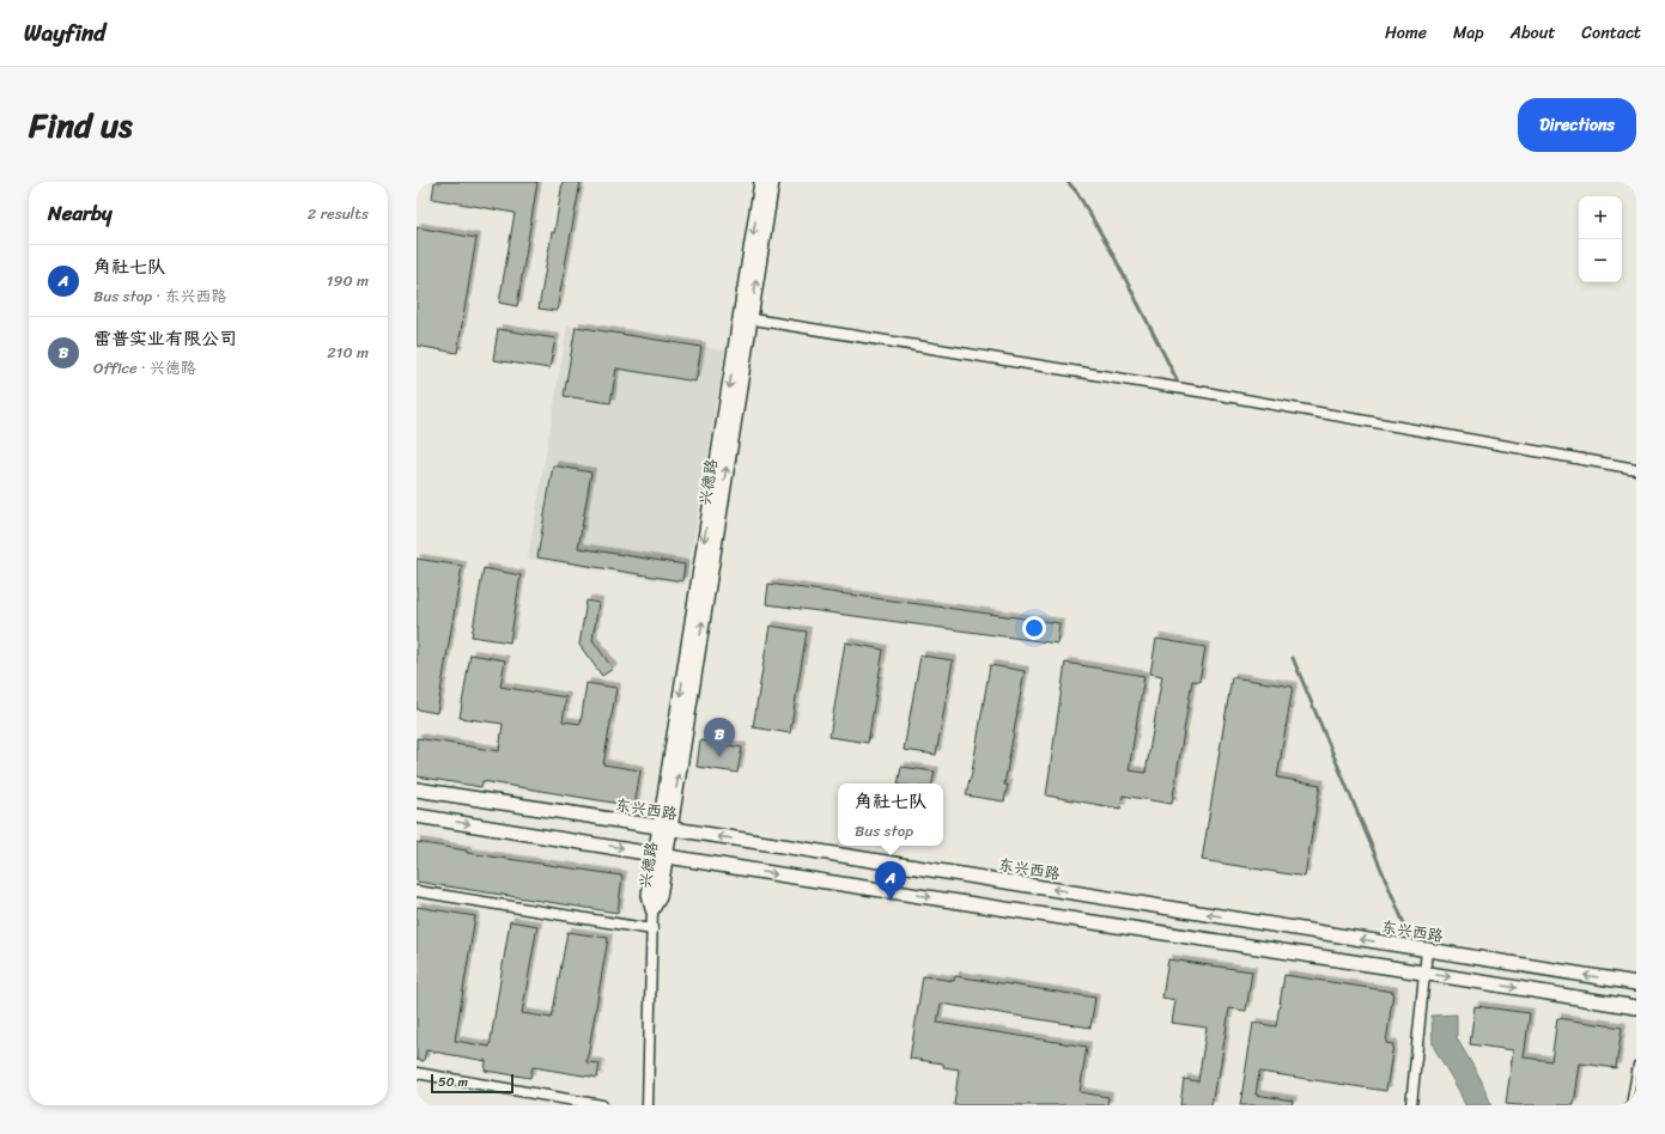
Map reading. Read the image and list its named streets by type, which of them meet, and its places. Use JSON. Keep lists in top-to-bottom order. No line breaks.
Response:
{"streets":{"main road":["兴德路","东兴西路"]},"crossings":[["兴德路","东兴西路"]],"scale_bar":"50 m","page":{"header":"Wayfind","nav":["Home","Map","About","Contact"],"title":"Find us","buttons":"Directions","heading":["Nearby","2 results"],"map_buttons":["+","−"],"list":[{"mark":"A","name":"角社七队","note":"Bus stop · 东兴西路","value":"190 m"},{"mark":"B","name":"雷普实业有限公司","note":"Office · 兴德路","value":"210 m"}],"pins":["B","A"],"popup":["角社七队","Bus stop"],"scale":"50 m"}}
